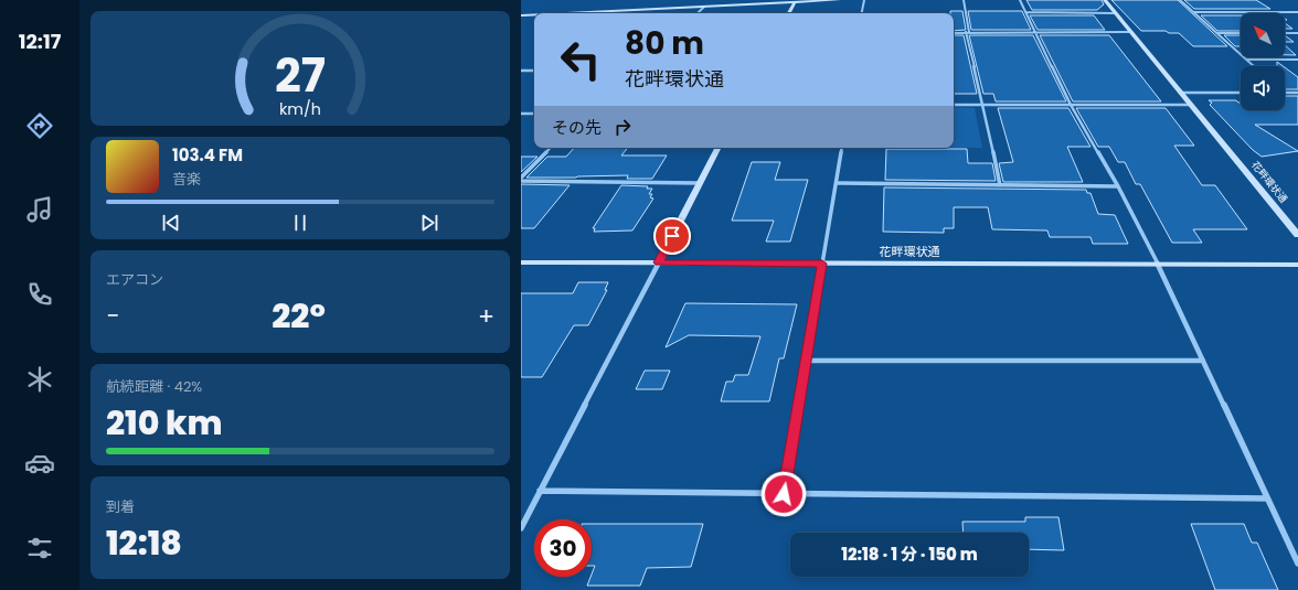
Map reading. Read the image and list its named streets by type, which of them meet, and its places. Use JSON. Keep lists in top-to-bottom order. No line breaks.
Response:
{"streets":{"street":["花畔環状通"]},"north":"top left","page":{"tabs":"12:17","turn":["80 m","花畔環状通"],"then":"その先","song":["103.4 FM","音楽"],"tile":["エアコン",["航続距離 · 42%","210 km"],["到着","12:18"]],"heat":["−","22°","+"],"limit":"30","trip":"12:18 · 1 分 · 150 m","gauge":["27","km/h"]}}
